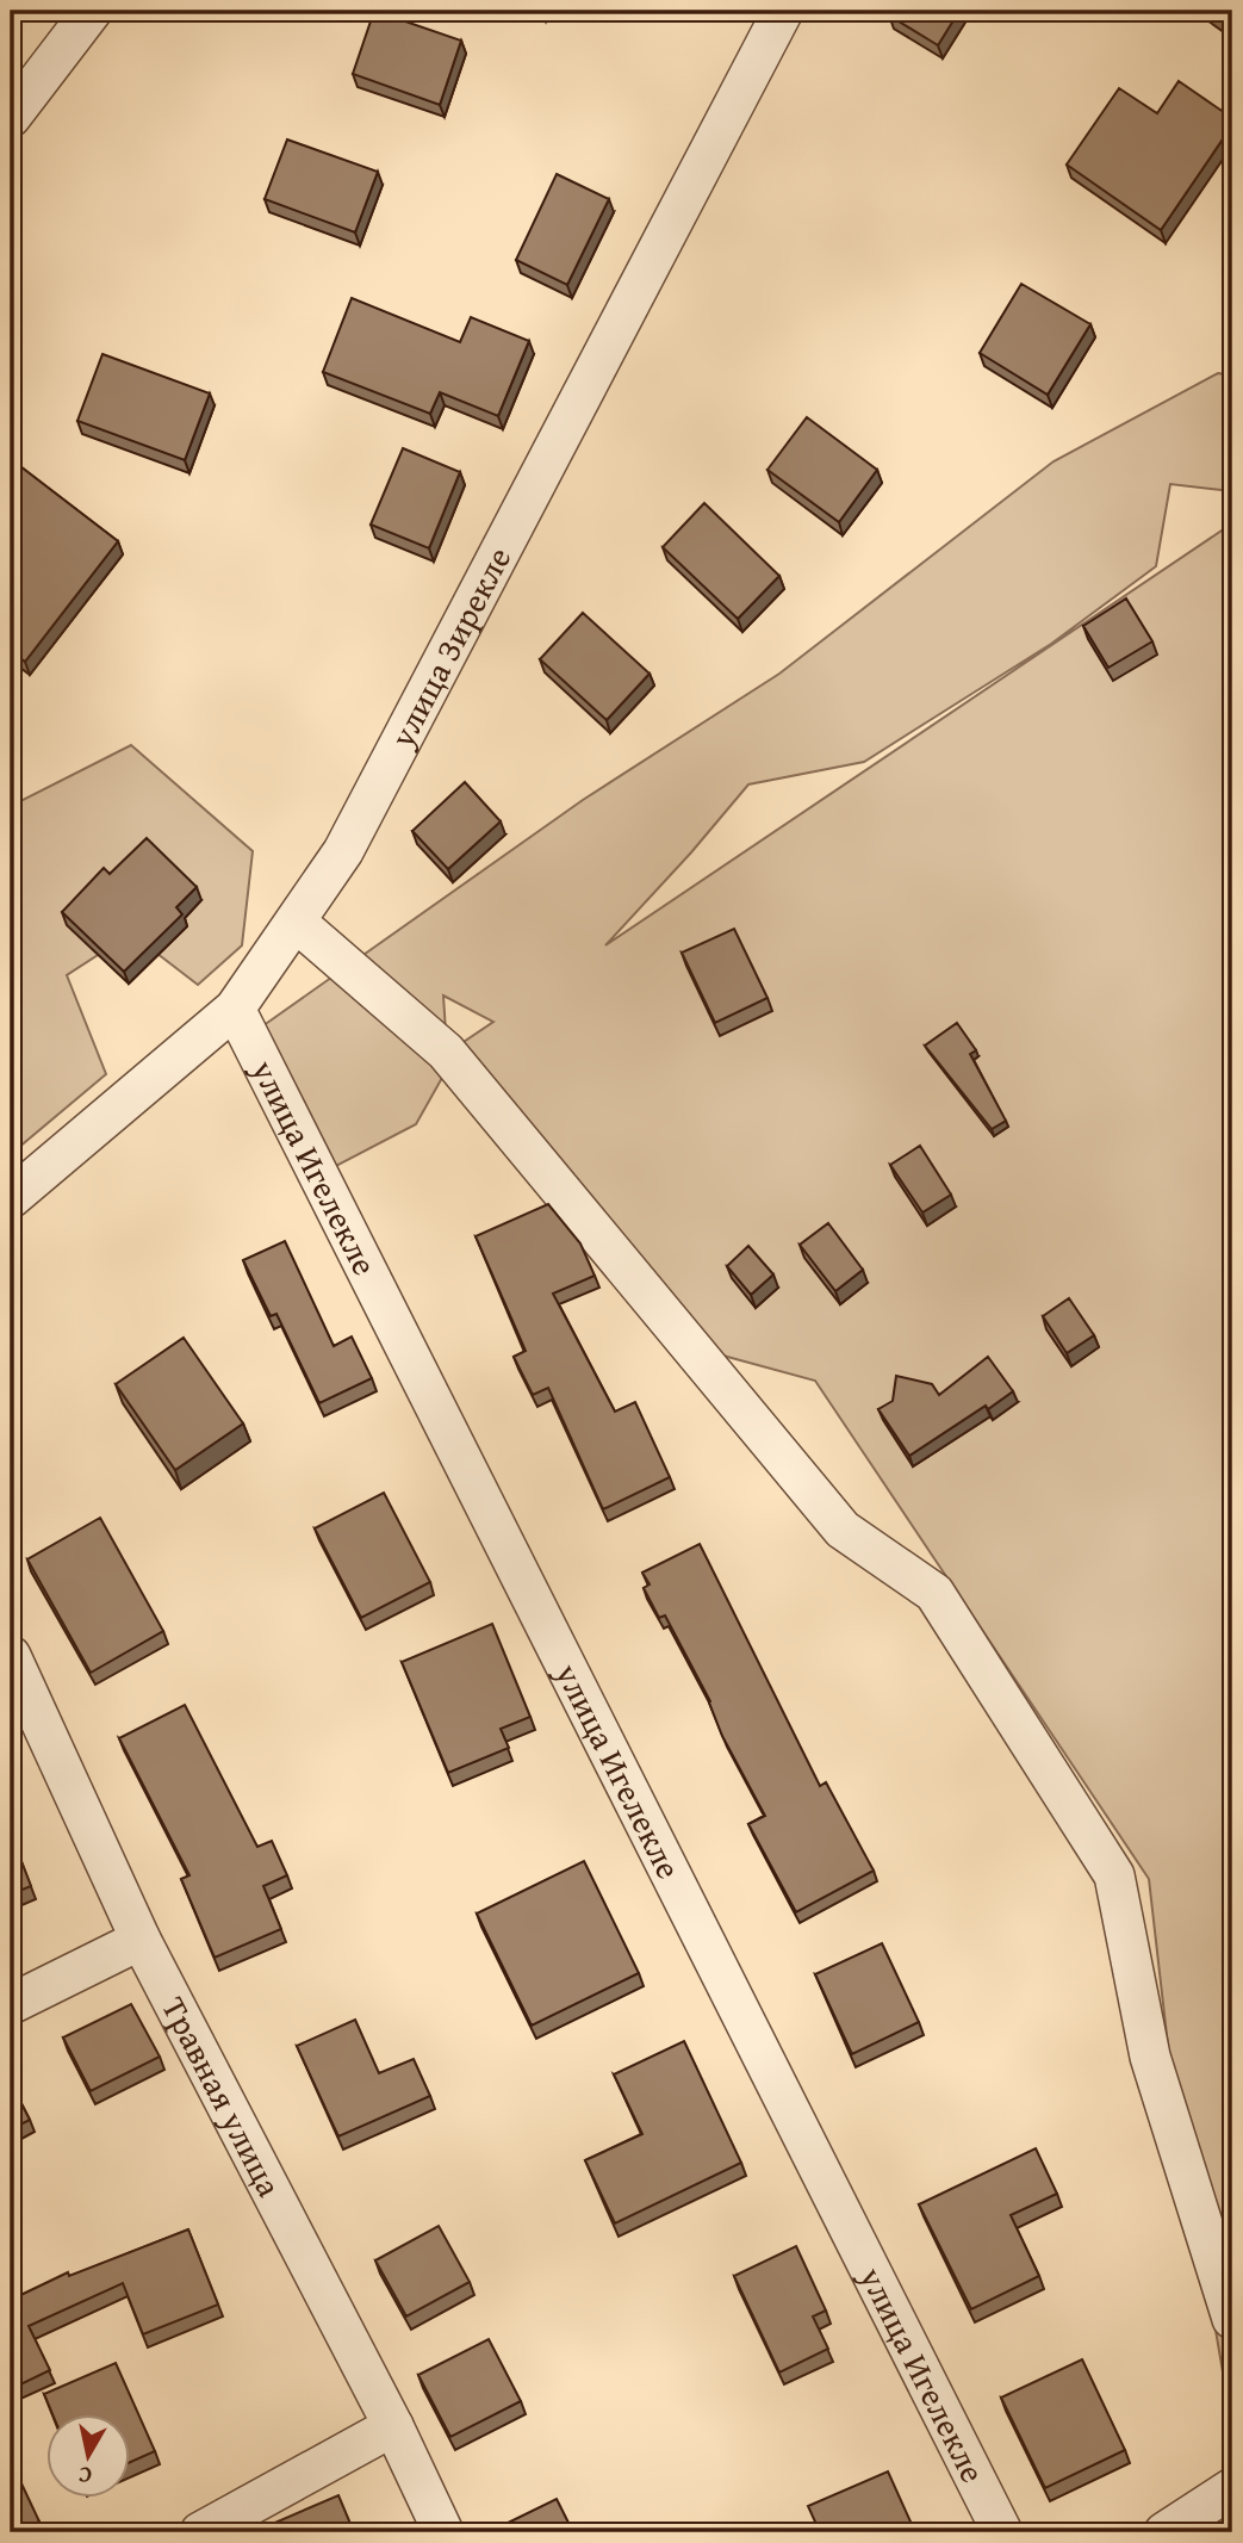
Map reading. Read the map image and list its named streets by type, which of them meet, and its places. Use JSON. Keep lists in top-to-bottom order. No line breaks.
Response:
{"streets":{"street":["улица Зирекле","улица Игелекле","Травная улица"]},"crossings":[["улица Зирекле","улица Игелекле"]],"north":"bottom"}
